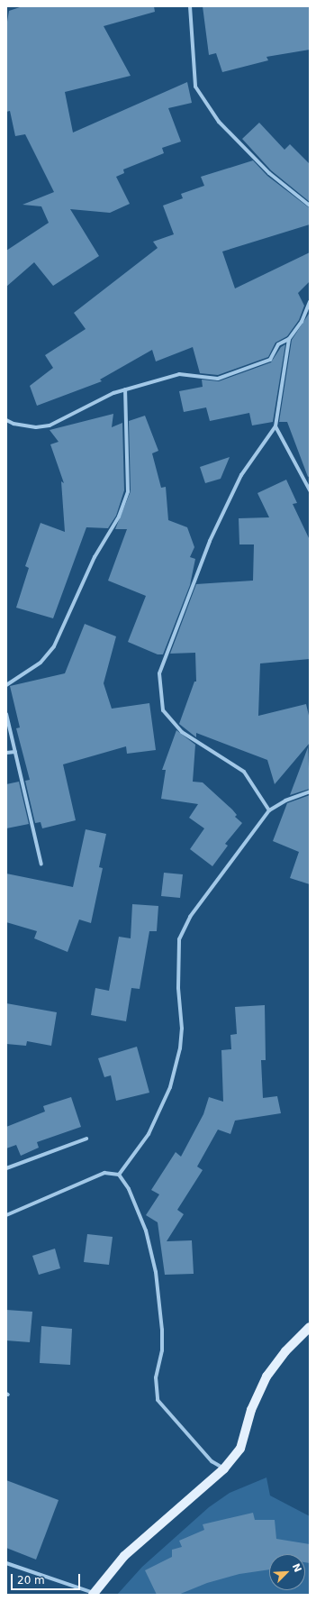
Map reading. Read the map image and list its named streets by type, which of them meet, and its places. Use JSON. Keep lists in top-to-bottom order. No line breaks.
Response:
{"scale_bar":"20 m","north":"top right"}
